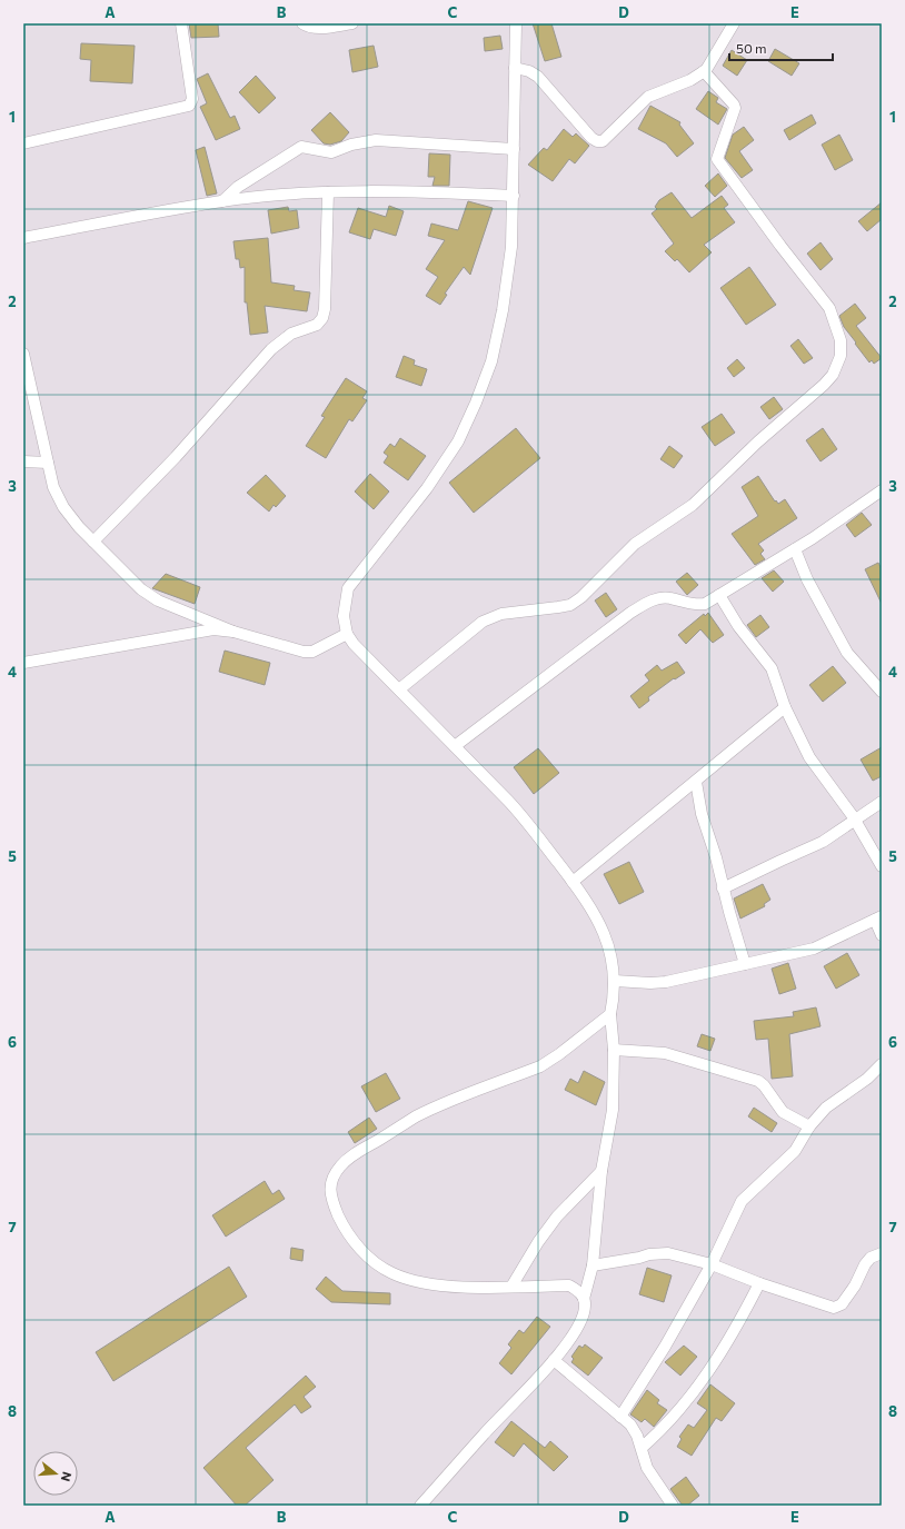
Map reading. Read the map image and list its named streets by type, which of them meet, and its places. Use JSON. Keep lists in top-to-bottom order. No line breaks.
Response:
{"scale_bar":"50 m","north":"right","grid":{"columns":["A","B","C","D","E"],"rows":["1","2","3","4","5","6","7","8"]}}
